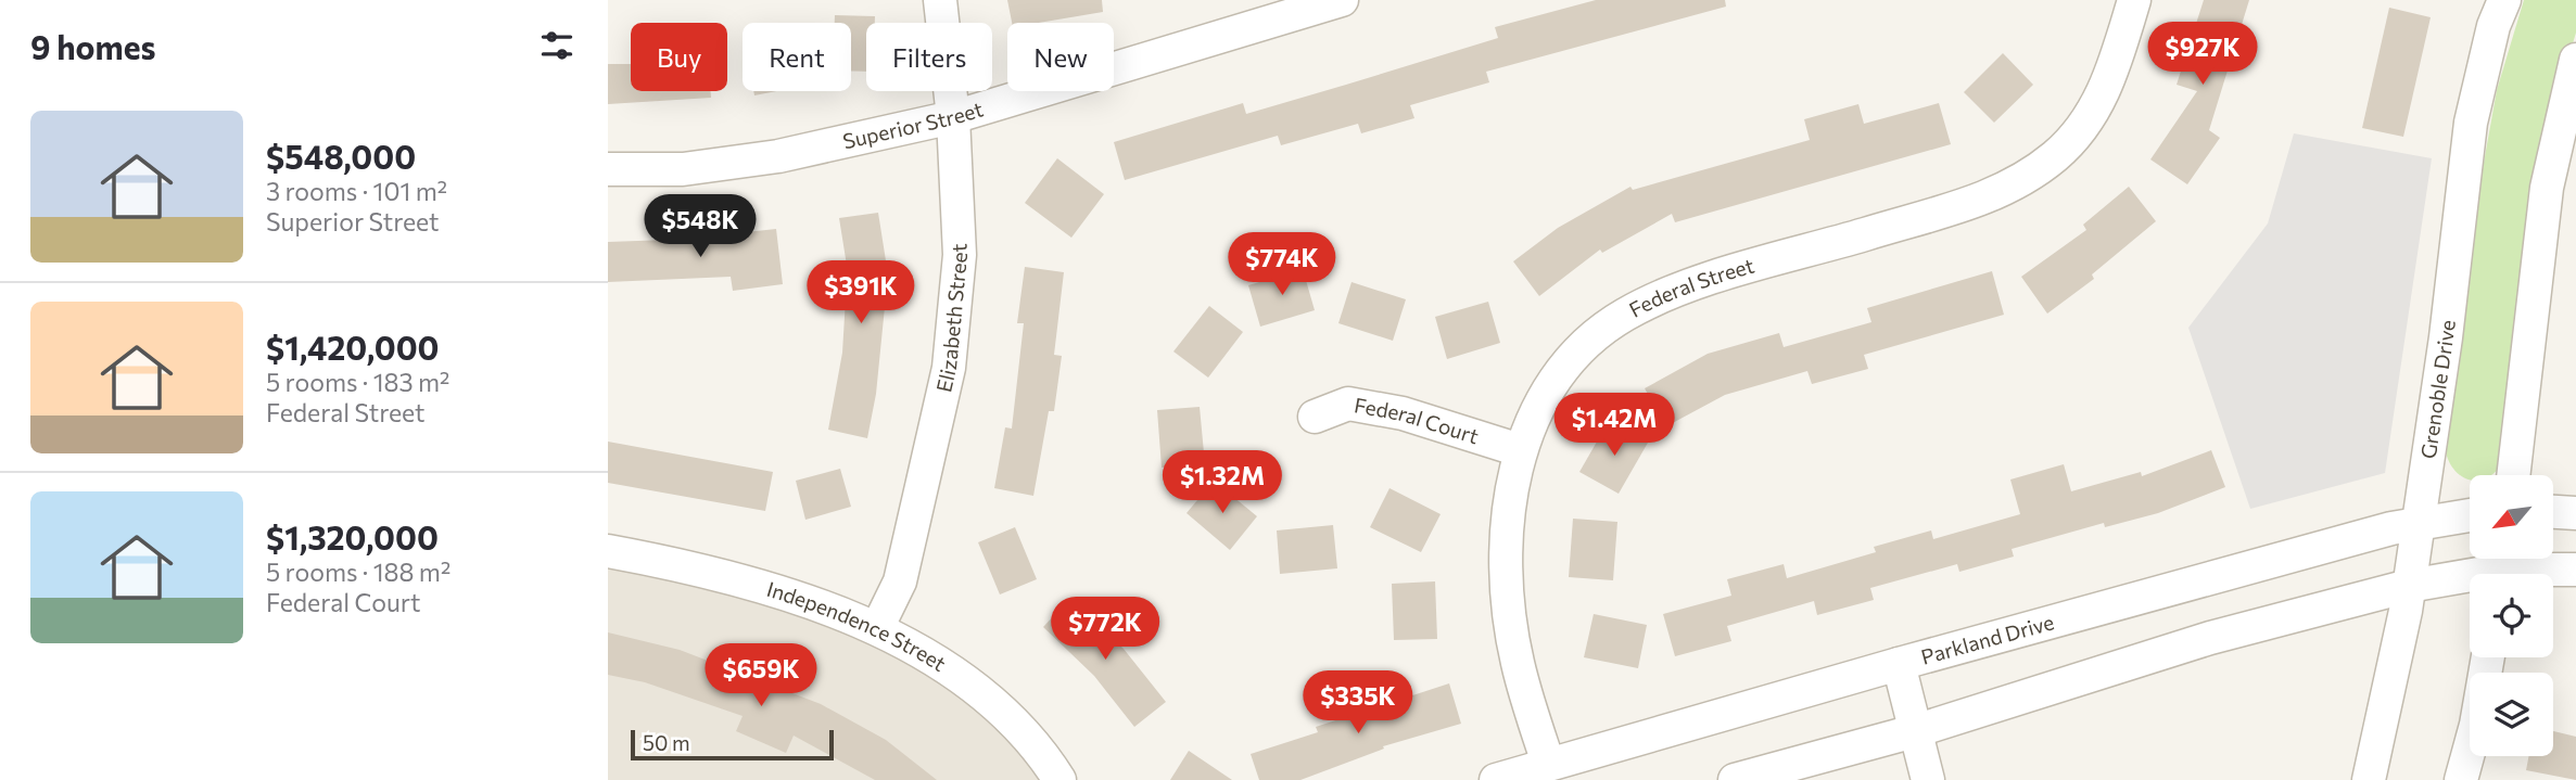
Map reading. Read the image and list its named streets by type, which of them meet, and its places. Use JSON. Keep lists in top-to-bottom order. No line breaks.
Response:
{"streets":{"street":["Superior Street","Federal Street","Elizabeth Street","Grenoble Drive","Federal Court","Independence Street","Parkland Drive"]},"crossings":[["Superior Street","Elizabeth Street"],["Federal Street","Federal Court"],["Federal Street","Parkland Drive"],["Elizabeth Street","Independence Street"],["Grenoble Drive","Parkland Drive"]],"scale_bar":"50 m","north":"bottom left","page":{"heading":"9 homes","price":["$927K","$548K","$774K","$391K","$1.42M","$1.32M","$772K","$659K","$335K"],"chip":["Buy","Rent","Filters","New"],"list":[{"name":"$548,000","note":"3 rooms · 101 m² · Superior Street"},{"name":"$1,420,000","note":"5 rooms · 183 m² · Federal Street"},{"name":"$1,320,000","note":"5 rooms · 188 m² · Federal Court"}],"scale":"50 m"}}
